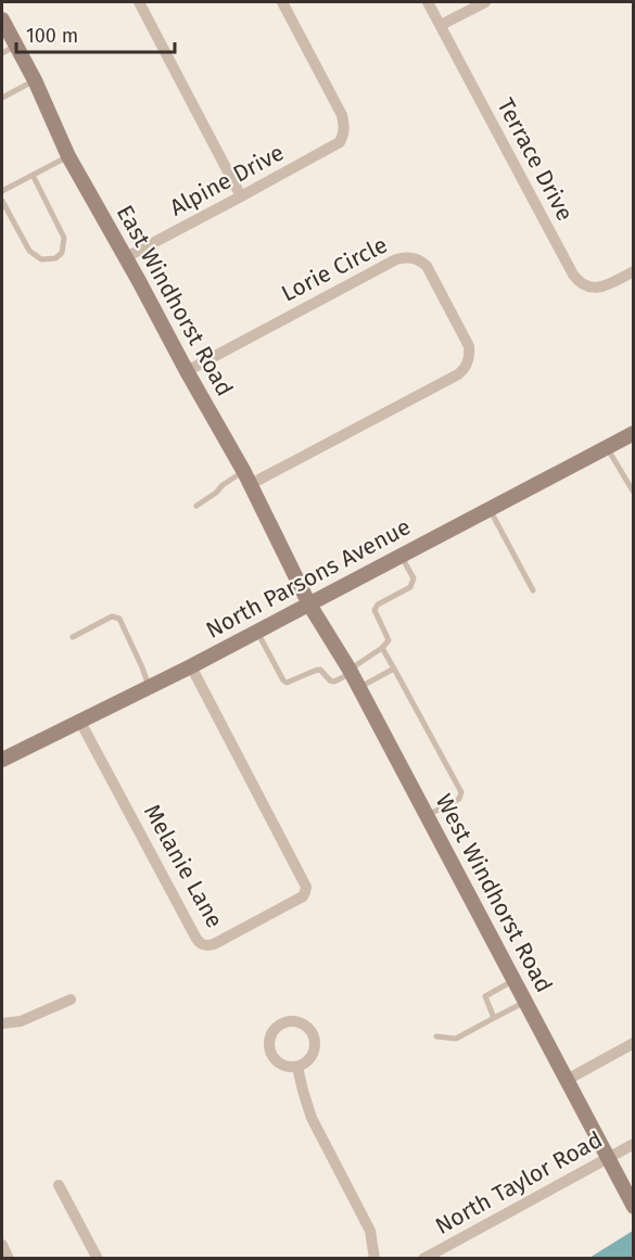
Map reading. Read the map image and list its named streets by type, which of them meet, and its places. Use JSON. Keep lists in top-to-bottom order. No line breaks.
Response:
{"streets":{"street":["Terrace Drive","Alpine Drive","Lorie Circle","East Windhorst Road","North Parsons Avenue","Melanie Lane","West Windhorst Road","North Taylor Road"]},"crossings":[["Alpine Drive","East Windhorst Road"],["Lorie Circle","East Windhorst Road"],["East Windhorst Road","North Parsons Avenue"],["East Windhorst Road","West Windhorst Road"],["North Parsons Avenue","Melanie Lane"],["North Parsons Avenue","West Windhorst Road"],["West Windhorst Road","North Taylor Road"]],"scale_bar":"100 m"}
